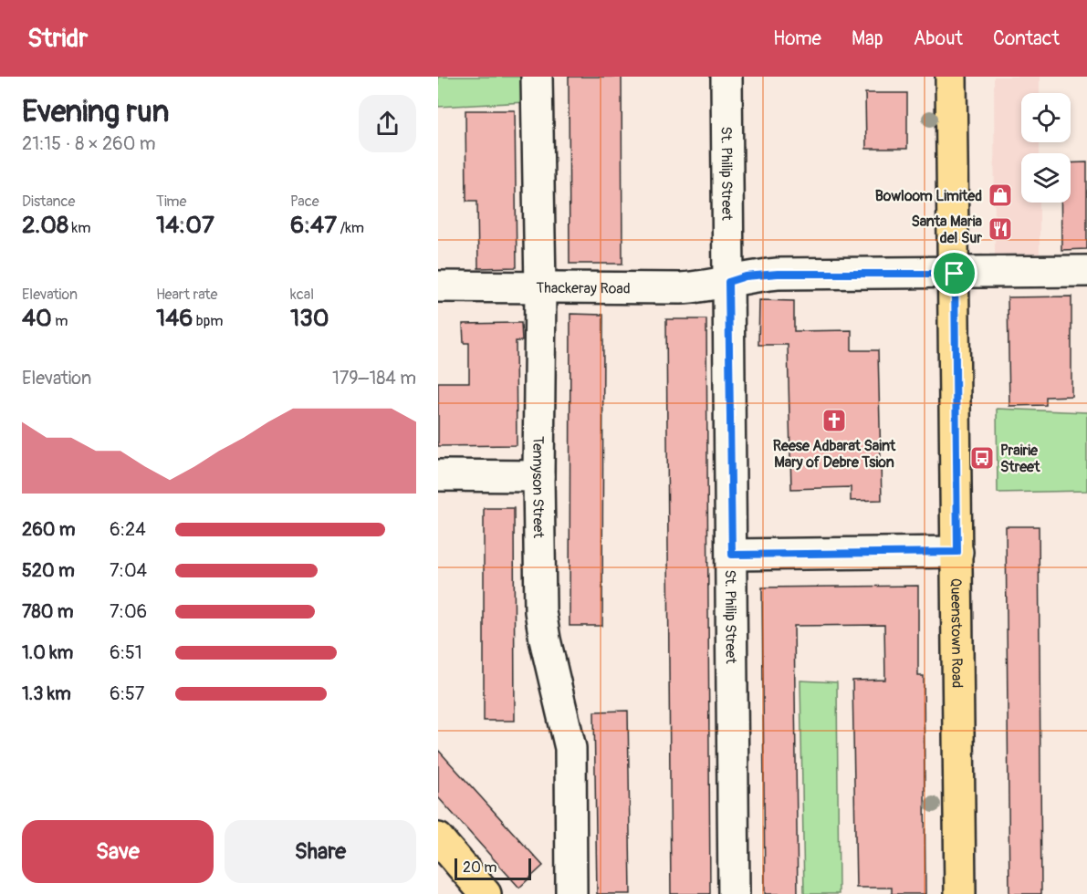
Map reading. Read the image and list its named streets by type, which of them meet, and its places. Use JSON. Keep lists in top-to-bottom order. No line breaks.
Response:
{"streets":{"main road":["Queenstown Road"],"street":["St. Philip Street","Thackeray Road","Tennyson Street"]},"crossings":[["St. Philip Street","Thackeray Road"],["Thackeray Road","Tennyson Street"],["Thackeray Road","Queenstown Road"]],"places":{"shop":["Bowloom Limited"],"restaurant":["Santa Maria del Sur"],"church":["Reese Adbarat Saint Mary of Debre Tsion"],"bus stop":["Prairie Street"]},"scale_bar":"20 m","page":{"header":"Stridr","nav":["Home","Map","About","Contact"],"heading":["Evening run","21:15 · 8 × 260 m"],"stats":[["Distance","2.08 km"],["Time","14:07"],["Pace","6:47 /km"],["Elevation","40 m"],["Heart rate","146 bpm"],["kcal","130"]],"chart":["Elevation","179–184 m"],"list":[{"name":"260 m","note":"6:24"},{"name":"520 m","note":"7:04"},{"name":"780 m","note":"7:06"},{"name":"1.0 km","note":"6:51"},{"name":"1.3 km","note":"6:57"}],"buttons":["Save","Share"],"scale":"20 m"}}
